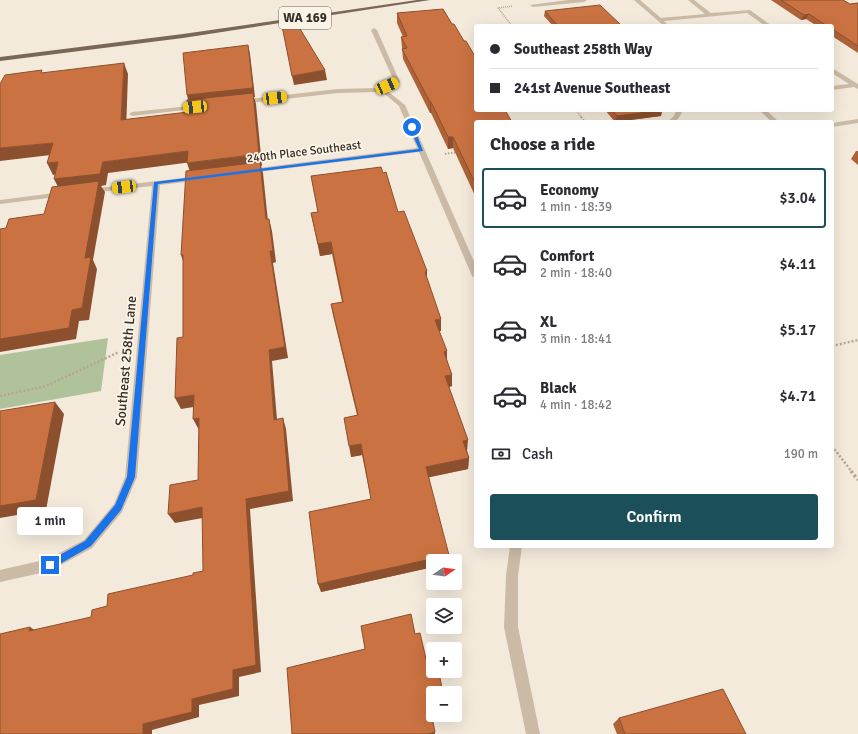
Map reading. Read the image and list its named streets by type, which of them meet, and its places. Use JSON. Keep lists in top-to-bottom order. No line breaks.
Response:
{"streets":{"main road":["WA 169"],"street":["240th Place Southeast","Southeast 258th Lane"]},"north":"right","page":{"banner":["Southeast 258th Way","241st Avenue Southeast"],"heading":"Choose a ride","list":[{"name":"Economy","note":"1 min · 18:39","value":"$3.04"},{"name":"Comfort","note":"2 min · 18:40","value":"$4.11"},{"name":"XL","note":"3 min · 18:41","value":"$5.17"},{"name":"Black","note":"4 min · 18:42","value":"$4.71"}],"pay":["Cash","190 m"],"buttons":"Confirm","bubble":"1 min","map_buttons":["+","−"]}}
